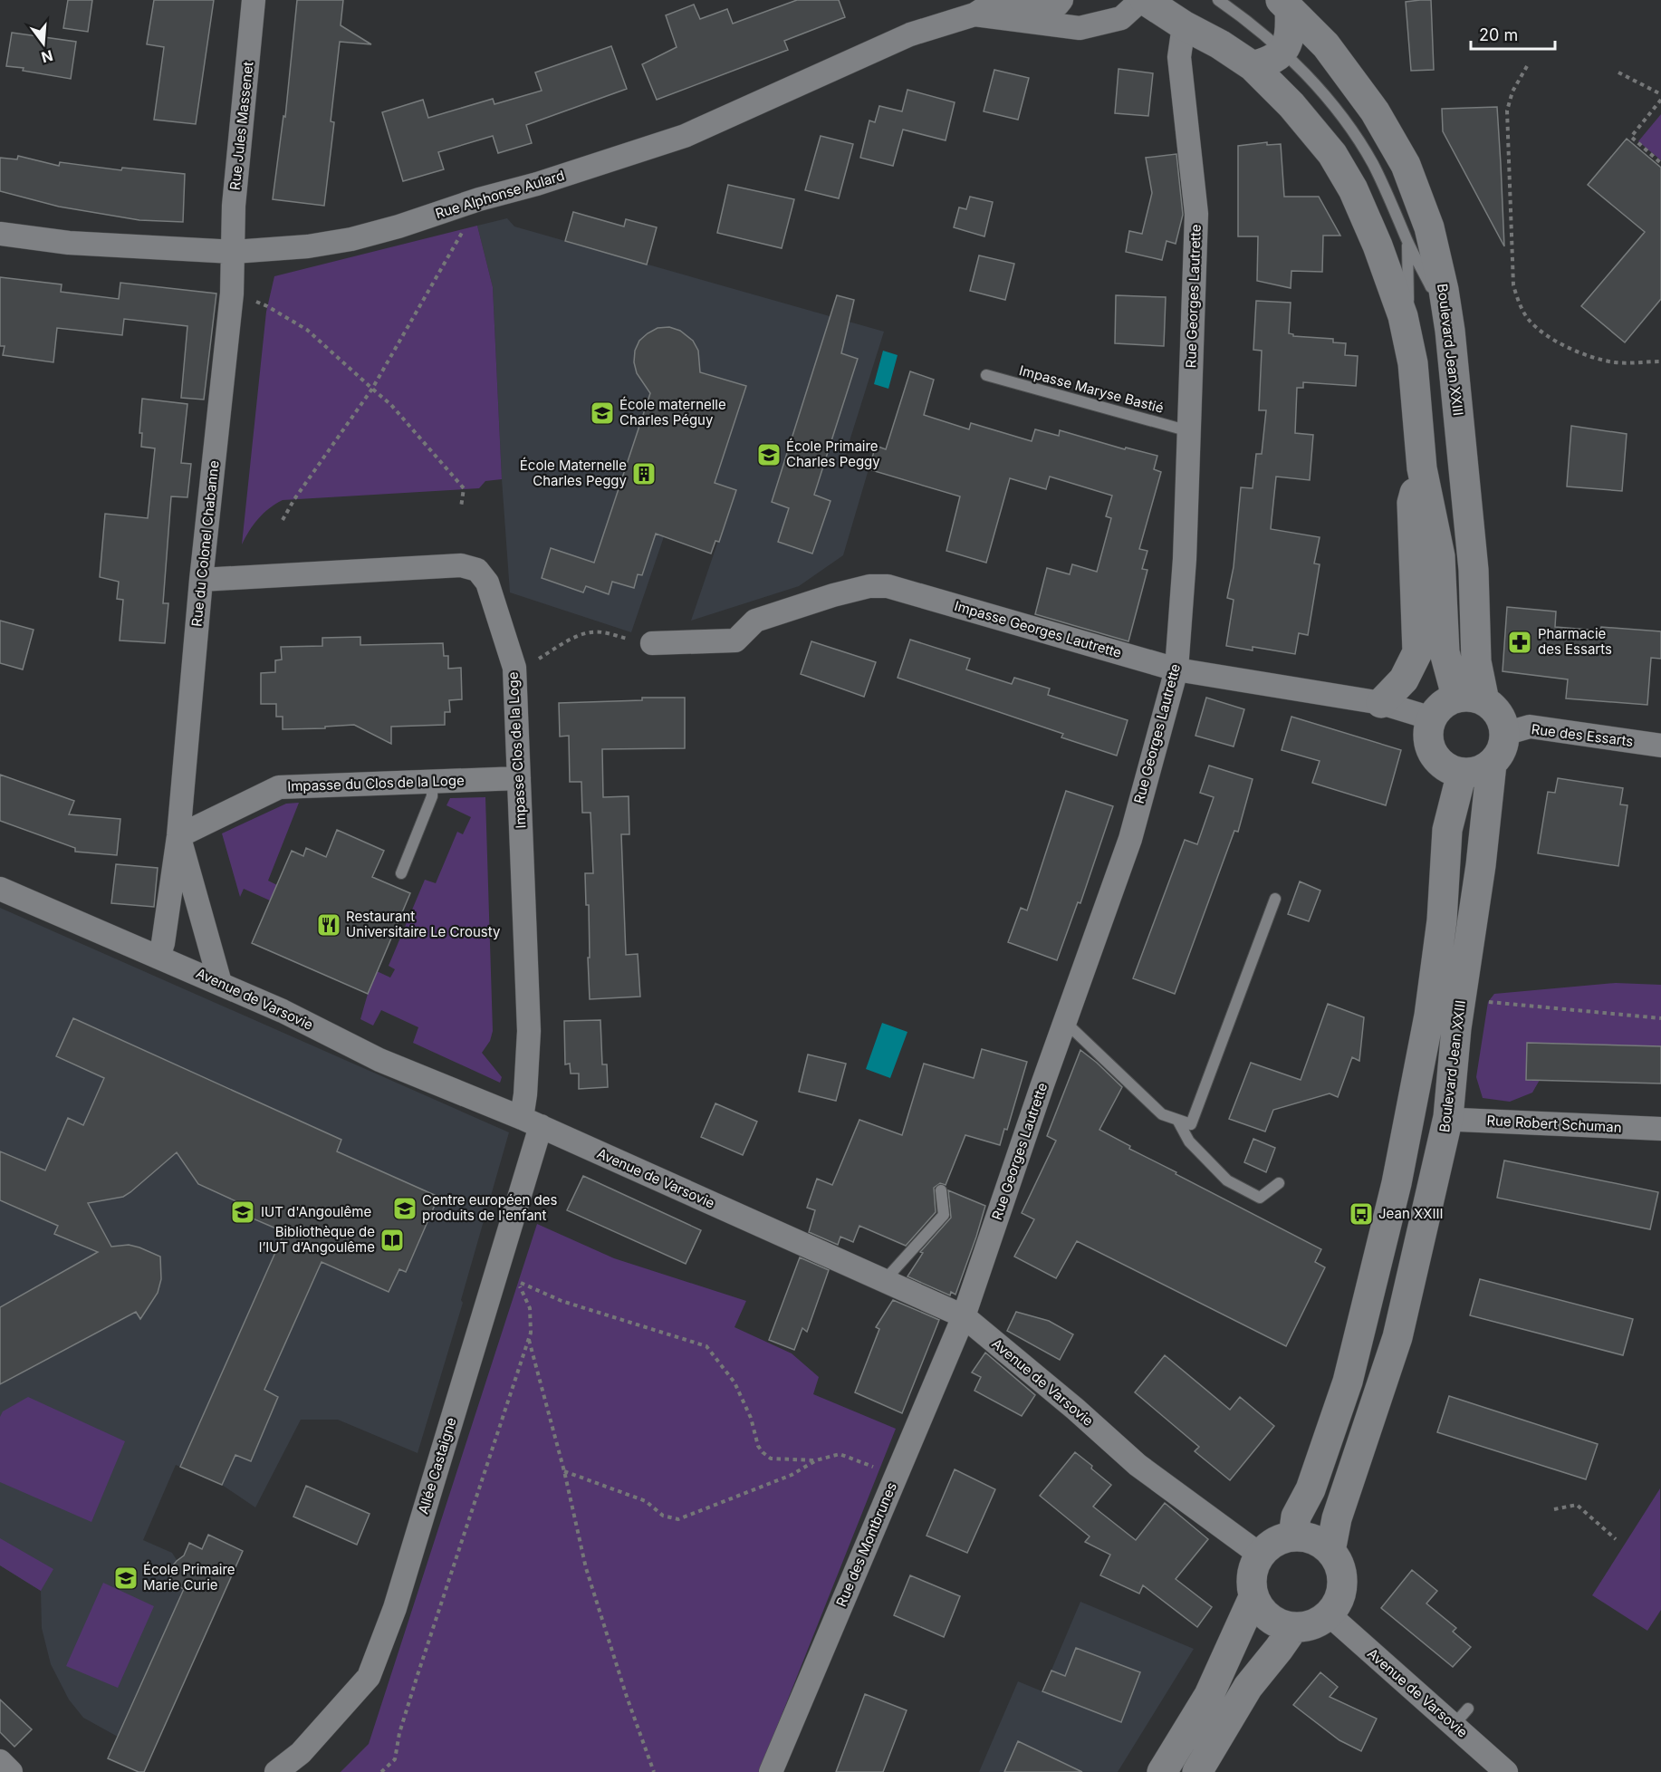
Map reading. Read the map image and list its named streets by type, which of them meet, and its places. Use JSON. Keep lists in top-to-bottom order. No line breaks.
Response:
{"streets":{"main road":["Boulevard Jean XXIII"],"street":["Rue Jules Massenet","Rue Alphonse Aulard","Rue Georges Lautrette","Rue du Colonel Chabanne","Impasse Georges Lautrette","Rue des Essarts","Impasse Clos de la Loge","Impasse du Clos de la Loge","Avenue de Varsovie","Rue Robert Schuman","Allée Castaigne","Rue des Montbrunes"],"lane":["Impasse Maryse Bastié"]},"crossings":[["Rue Jules Massenet","Rue Alphonse Aulard"],["Rue Jules Massenet","Rue du Colonel Chabanne"],["Rue Alphonse Aulard","Rue du Colonel Chabanne"],["Rue Georges Lautrette","Impasse Maryse Bastié"],["Rue Georges Lautrette","Impasse Georges Lautrette"],["Rue Georges Lautrette","Avenue de Varsovie"],["Rue Georges Lautrette","Rue des Montbrunes"],["Boulevard Jean XXIII","Impasse Georges Lautrette"],["Boulevard Jean XXIII","Rue des Essarts"],["Boulevard Jean XXIII","Avenue de Varsovie"],["Boulevard Jean XXIII","Rue Robert Schuman"],["Rue du Colonel Chabanne","Impasse Clos de la Loge"],["Rue du Colonel Chabanne","Impasse du Clos de la Loge"],["Rue du Colonel Chabanne","Avenue de Varsovie"],["Impasse Georges Lautrette","Rue des Essarts"],["Impasse Clos de la Loge","Impasse du Clos de la Loge"],["Impasse Clos de la Loge","Avenue de Varsovie"],["Impasse Clos de la Loge","Allée Castaigne"],["Avenue de Varsovie","Allée Castaigne"],["Avenue de Varsovie","Rue des Montbrunes"]],"places":{"school or university":["École maternelle Charles Péguy","École Primaire Charles Peggy","Centre européen des produits de l'enfant","IUT d'Angoulême","École Primaire Marie Curie"],"building":["École Maternelle Charles Peggy"],"pharmacy":["Pharmacie des Essarts"],"restaurant":["Restaurant Universitaire Le Crousty"],"bus stop":["Jean XXIII"],"library":["Bibliothèque de l’IUT d’Angoulême"]},"scale_bar":"20 m","north":"bottom"}
